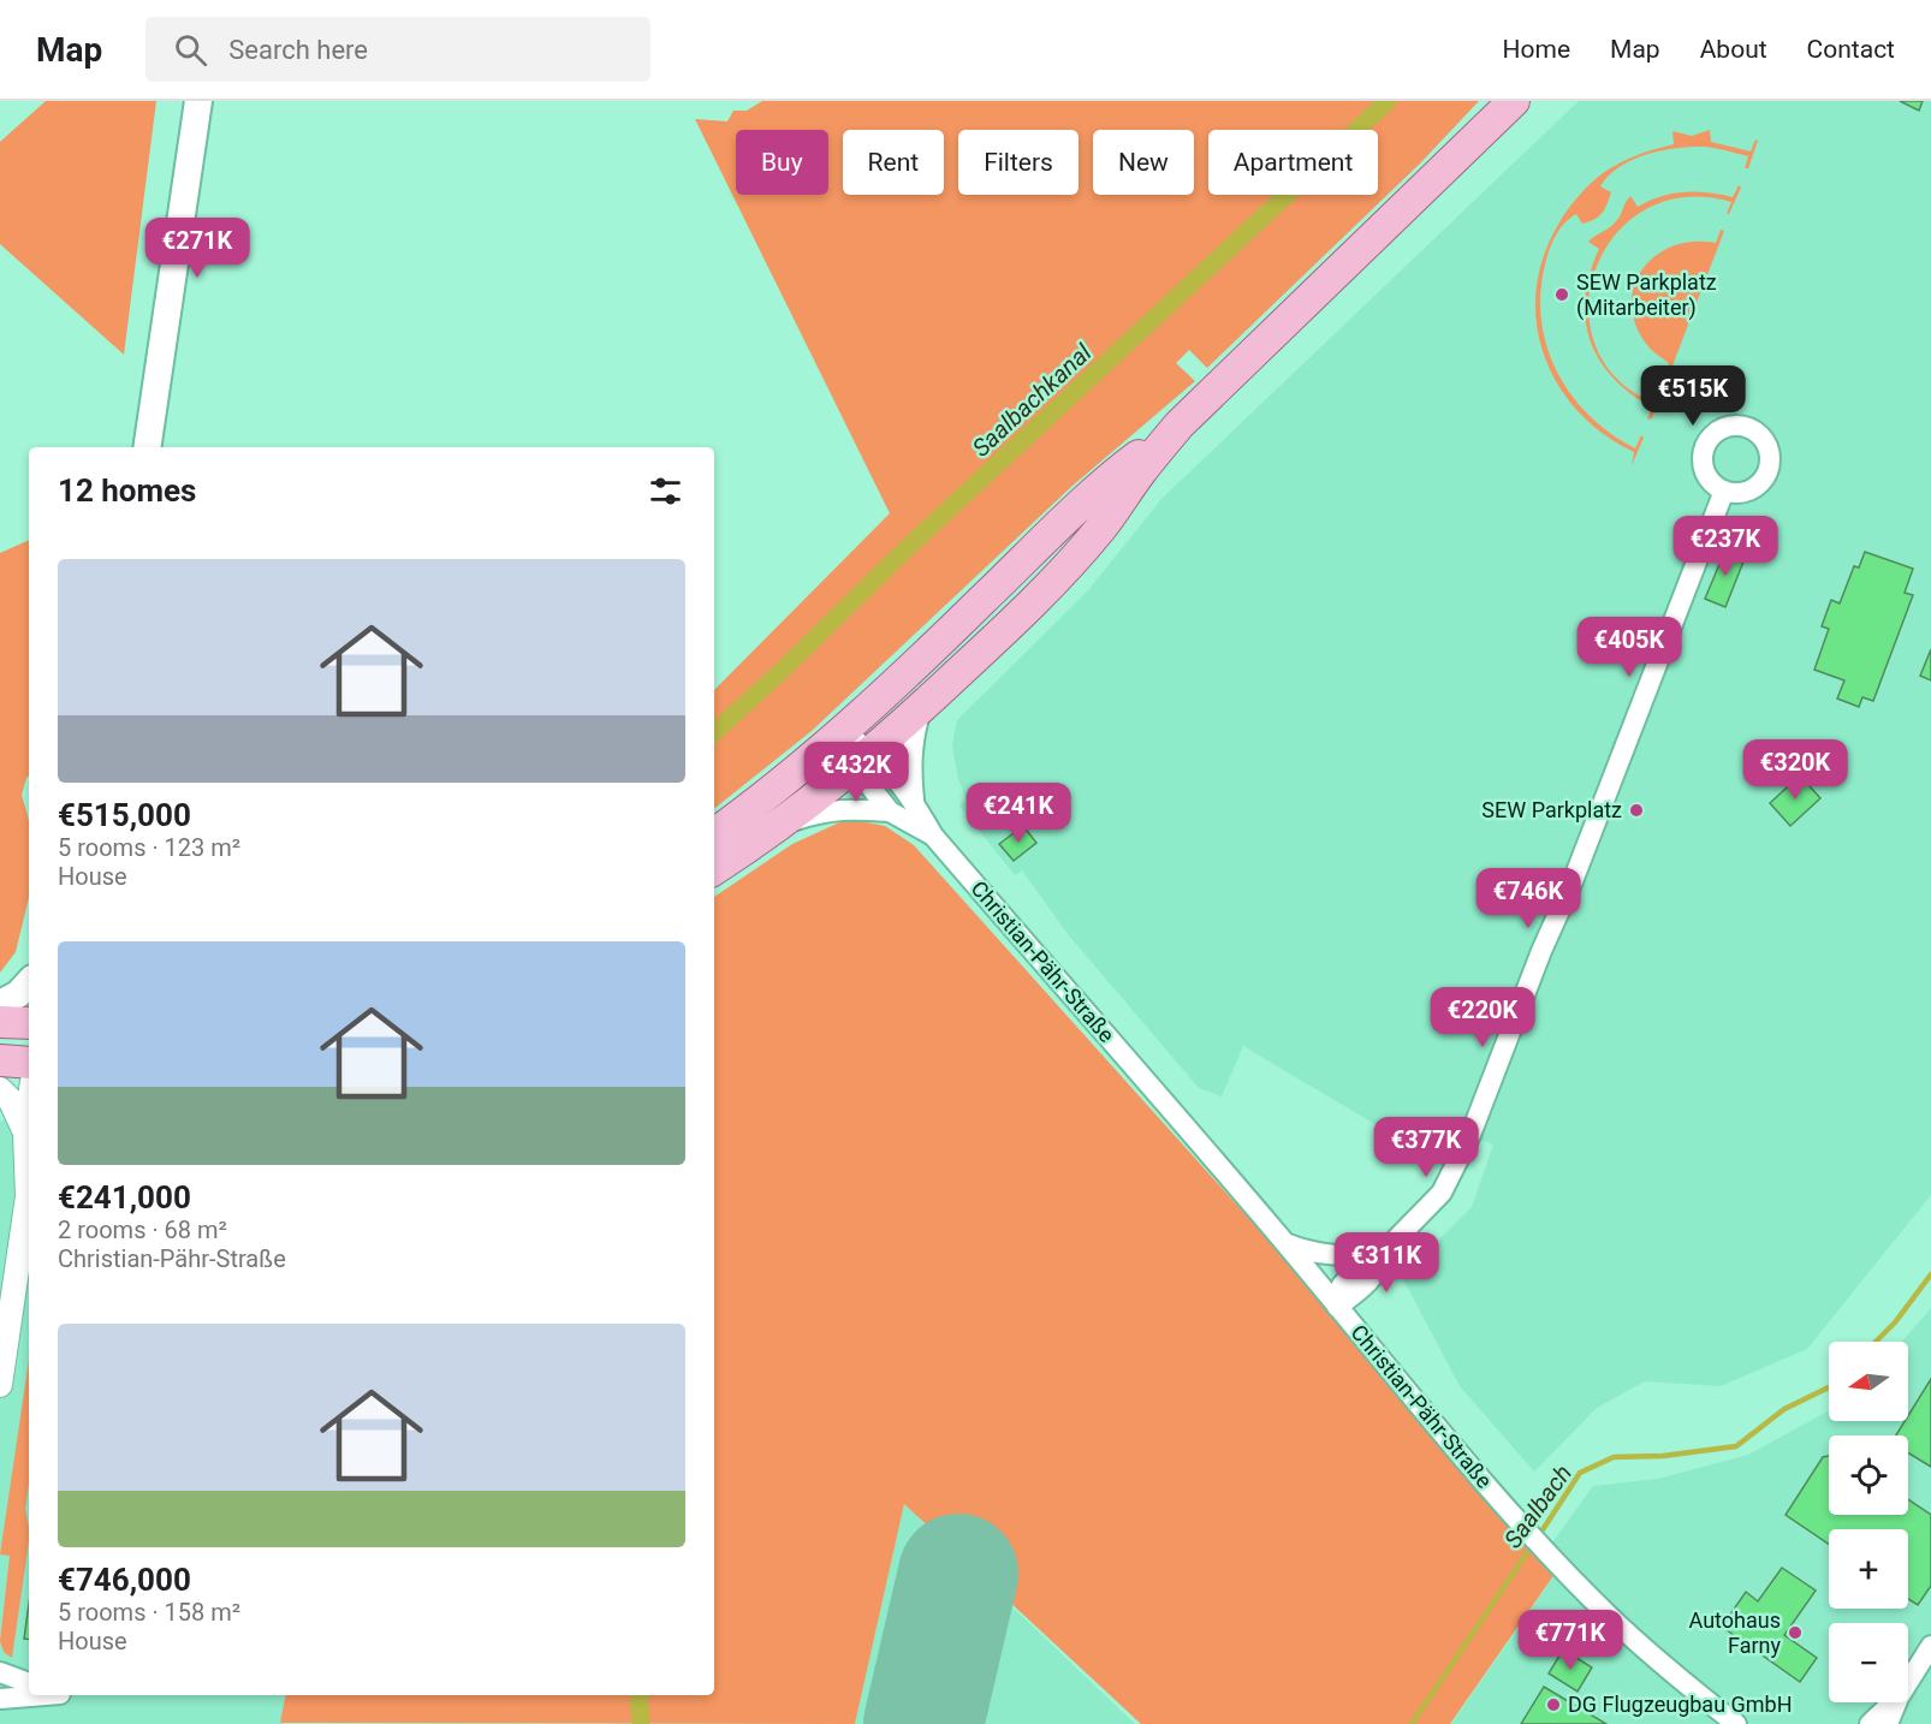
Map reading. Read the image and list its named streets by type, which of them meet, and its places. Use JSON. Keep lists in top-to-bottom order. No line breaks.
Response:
{"streets":{"street":["Christian-Pähr-Straße"]},"water":["Saalbachkanal","Saalbach"],"places":["SEW Parkplatz (Mitarbeiter)","SEW Parkplatz","Autohaus Farny","DG Flugzeugbau GmbH"],"north":"left","page":{"header":"Map","search":"Search here","nav":["Home","Map","About","Contact"],"chip":["Buy","Rent","Filters","New","Apartment"],"price":["€271K","€515K","€237K","€405K","€320K","€432K","€241K","€746K","€220K","€377K","€311K","€771K"],"heading":"12 homes","list":[{"name":"€515,000","note":"5 rooms · 123 m² · House"},{"name":"€241,000","note":"2 rooms · 68 m² · Christian-Pähr-Straße"},{"name":"€746,000","note":"5 rooms · 158 m² · House"}],"map_buttons":["+","−"]}}
